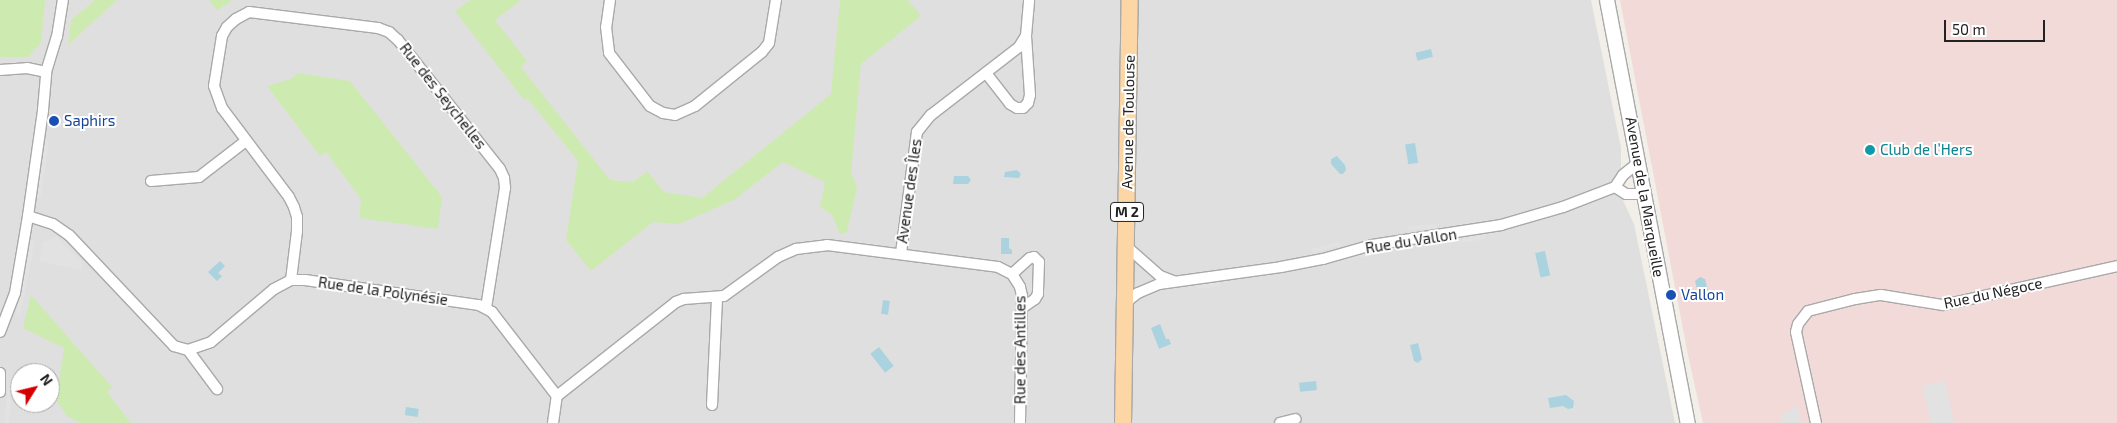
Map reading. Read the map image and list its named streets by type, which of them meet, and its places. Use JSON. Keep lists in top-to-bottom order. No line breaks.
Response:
{"streets":{"main road":["Avenue de Toulouse","M 2"],"street":["Rue des Seychelles","Avenue des Îles","Avenue de la Marqueille","Rue du Vallon","Rue de la Polynésie","Rue du Négoce","Rue des Antilles"]},"crossings":[["Rue des Seychelles","Rue de la Polynésie"],["Avenue de Toulouse","Rue du Vallon"],["Avenue des Îles","Rue de la Polynésie"],["Avenue des Îles","Rue des Antilles"],["Avenue de la Marqueille","Rue du Vallon"]],"places":["Saphirs","Club de l’Hers","Vallon"],"scale_bar":"50 m","north":"top right"}
